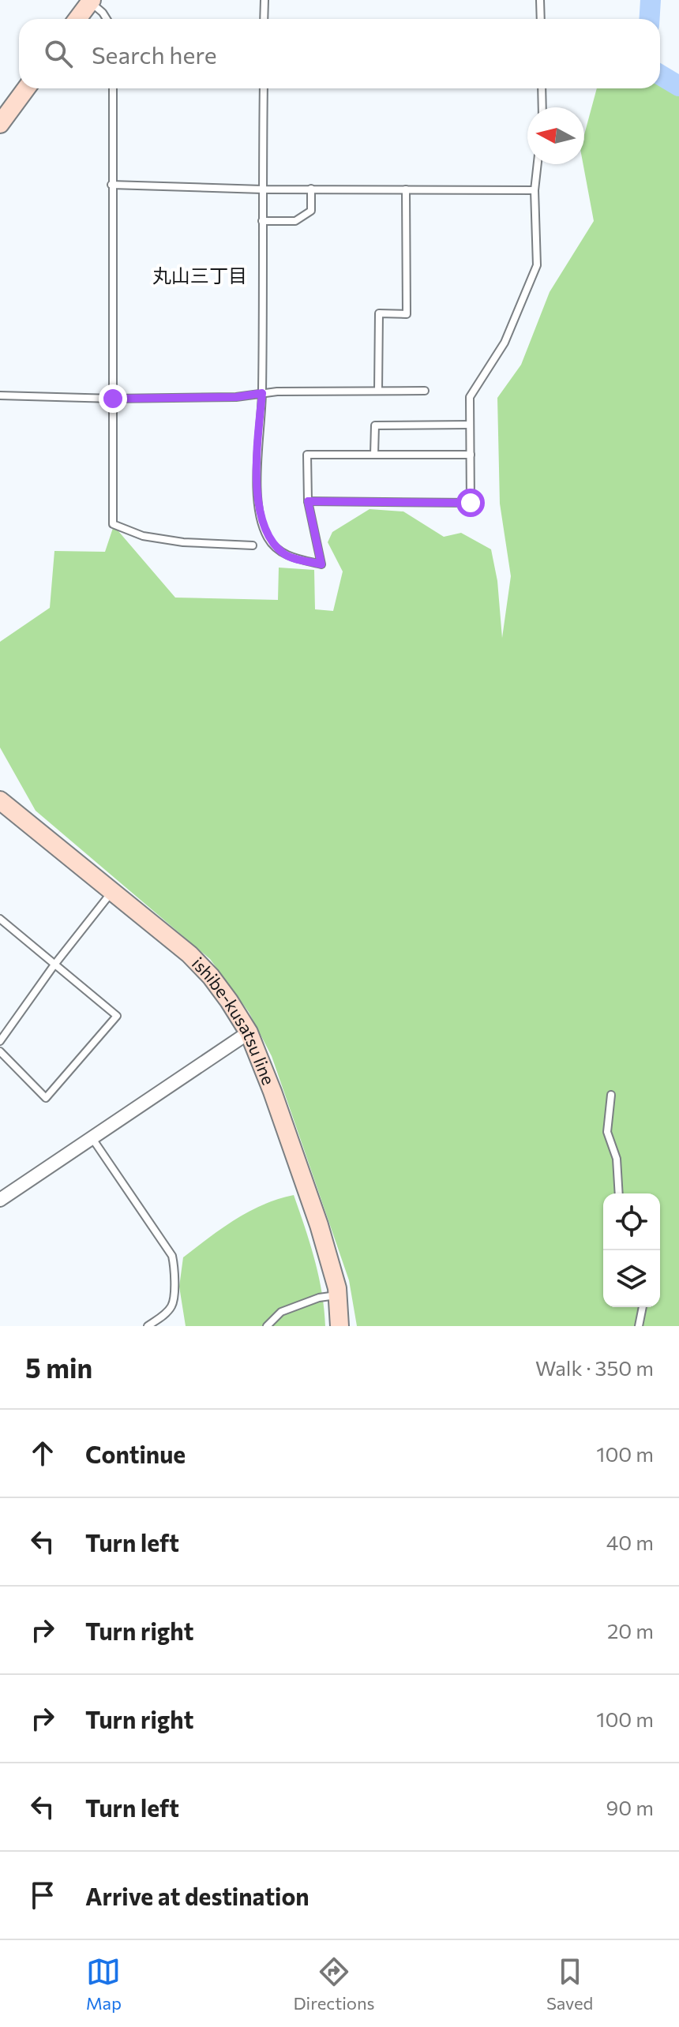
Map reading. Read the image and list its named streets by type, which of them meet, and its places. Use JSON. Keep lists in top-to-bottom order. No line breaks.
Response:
{"streets":{"main road":["ishibe-kusatsu line"]},"districts":["丸山三丁目"],"north":"left","page":{"search":"Search here","heading":["5 min","Walk · 350 m"],"list":[["Continue","100 m"],["Turn left","40 m"],["Turn right","20 m"],["Turn right","100 m"],["Turn left","90 m"],"Arrive at destination"],"nav":["Map","Directions","Saved"]}}
